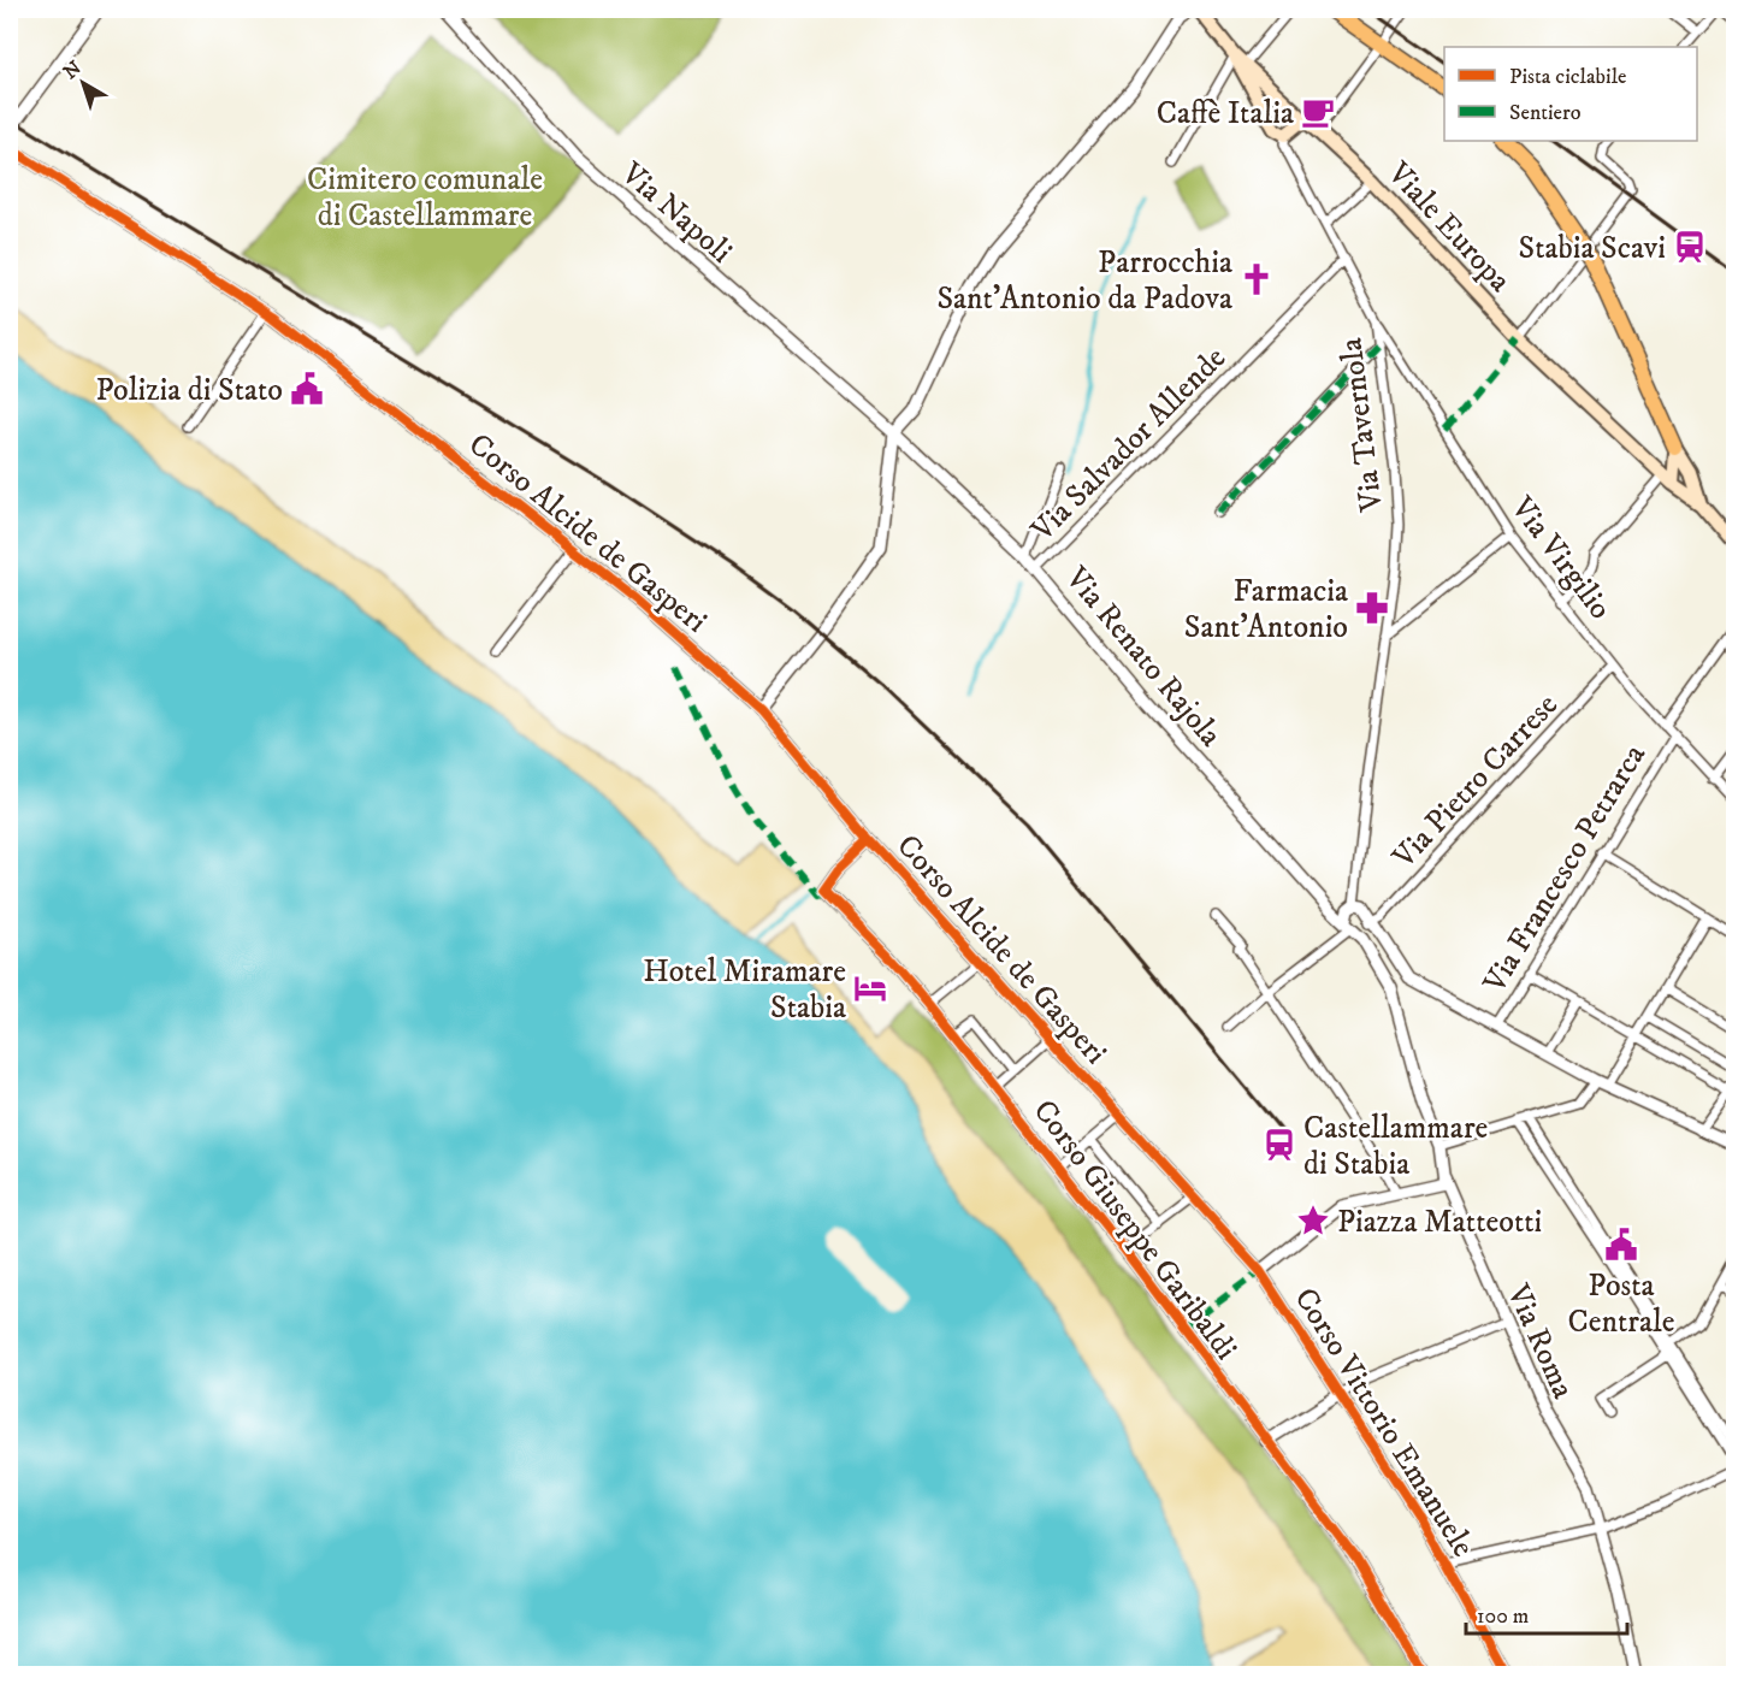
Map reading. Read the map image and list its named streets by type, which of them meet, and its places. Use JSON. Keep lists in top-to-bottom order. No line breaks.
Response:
{"streets":{"main road":["Viale Europa","Via Tavernola"],"street":["Via Napoli","Via Salvador Allende","Corso Alcide de Gasperi","Via Virgilio","Via Renato Rajola","Via Pietro Carrese","Via Francesco Petrarca","Corso Giuseppe Garibaldi","Via Roma","Corso Vittorio Emanuele"]},"crossings":[["Via Napoli","Via Renato Rajola"],["Viale Europa","Via Tavernola"],["Via Tavernola","Via Salvador Allende"],["Via Tavernola","Via Virgilio"],["Via Tavernola","Via Renato Rajola"],["Via Tavernola","Via Pietro Carrese"],["Via Tavernola","Via Roma"],["Via Salvador Allende","Via Renato Rajola"],["Corso Alcide de Gasperi","Corso Giuseppe Garibaldi"],["Corso Alcide de Gasperi","Corso Vittorio Emanuele"],["Via Virgilio","Via Pietro Carrese"],["Via Virgilio","Via Francesco Petrarca"],["Via Renato Rajola","Via Pietro Carrese"],["Via Renato Rajola","Via Roma"],["Via Pietro Carrese","Via Roma"]],"parks":["Cimitero comunale di Castellammare"],"places":{"cafe":["Caffè Italia"],"station":["Stabia Scavi","Castellammare di Stabia"],"church":["Parrocchia Sant'Antonio da Padova"],"public building":["Polizia di Stato","Posta Centrale"],"pharmacy":["Farmacia Sant'Antonio"],"hotel":["Hotel Miramare Stabia"],"place":["Piazza Matteotti"]},"legend":["Pista ciclabile","Sentiero"],"scale_bar":"100 m","north":"top left"}
